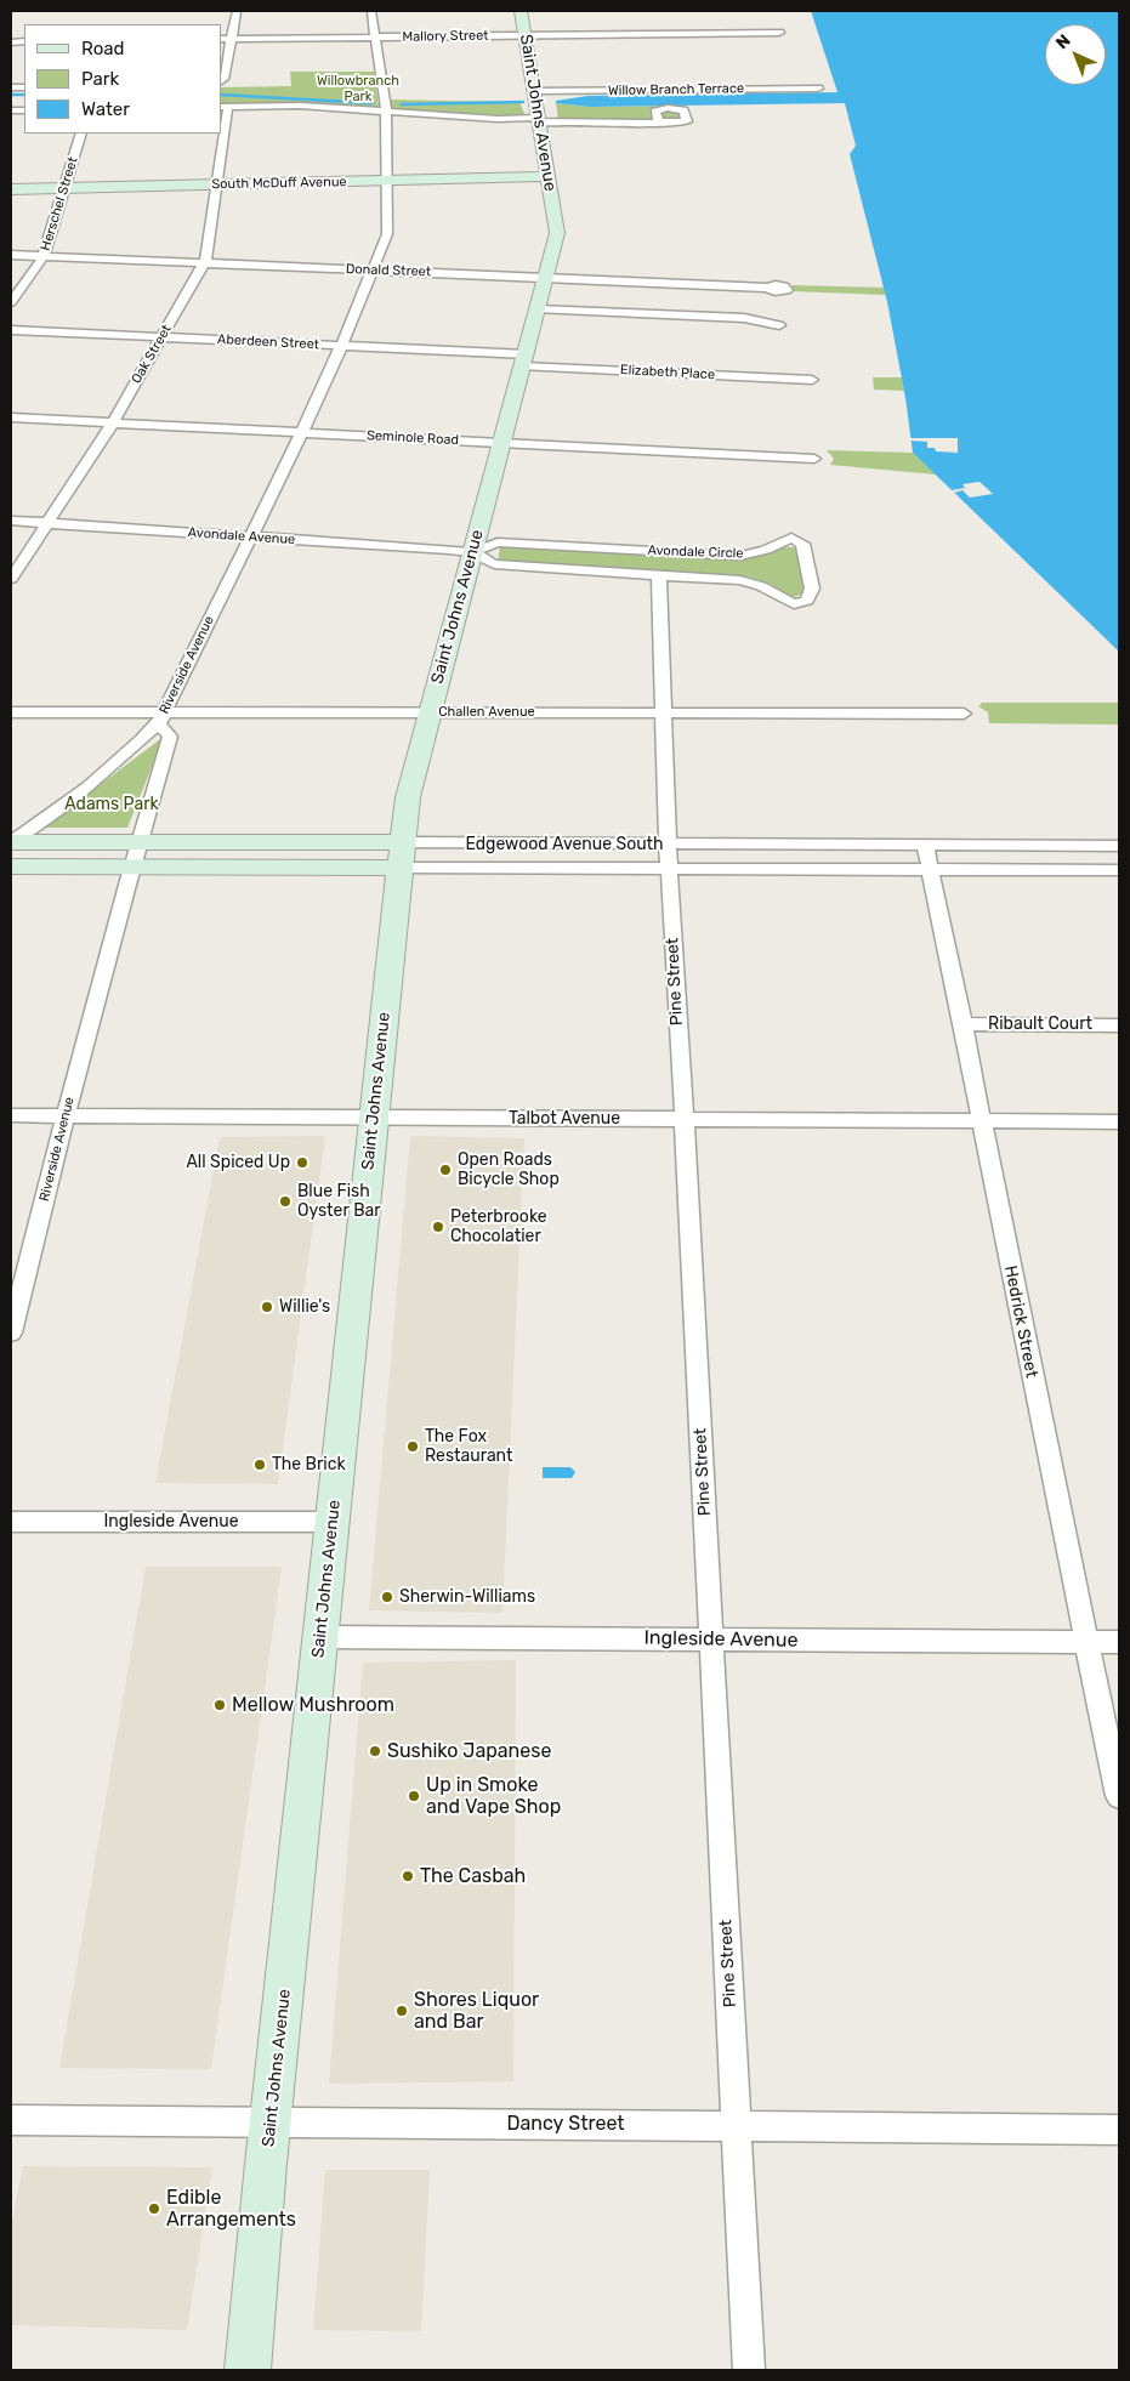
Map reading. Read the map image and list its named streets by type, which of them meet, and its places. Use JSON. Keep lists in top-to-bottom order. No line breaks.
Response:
{"streets":{"main road":["Saint Johns Avenue","South McDuff Avenue","Edgewood Avenue South"],"street":["Mallory Street","Willow Branch Terrace","Herschel Street","Donald Street","Aberdeen Street","Oak Street","Elizabeth Place","Seminole Road","Avondale Avenue","Avondale Circle","Riverside Avenue","Challen Avenue","Pine Street","Ribault Court","Talbot Avenue","Hedrick Street","Ingleside Avenue","Dancy Street"]},"crossings":[["Mallory Street","Saint Johns Avenue"],["Mallory Street","Riverside Avenue"],["Willow Branch Terrace","Saint Johns Avenue"],["Saint Johns Avenue","South McDuff Avenue"],["Saint Johns Avenue","Donald Street"],["Saint Johns Avenue","Aberdeen Street"],["Saint Johns Avenue","Elizabeth Place"],["Saint Johns Avenue","Seminole Road"],["Saint Johns Avenue","Avondale Avenue"],["Saint Johns Avenue","Avondale Circle"],["Saint Johns Avenue","Challen Avenue"],["Saint Johns Avenue","Edgewood Avenue South"],["Saint Johns Avenue","Talbot Avenue"],["Saint Johns Avenue","Ingleside Avenue"],["Saint Johns Avenue","Dancy Street"],["South McDuff Avenue","Herschel Street"],["South McDuff Avenue","Oak Street"],["South McDuff Avenue","Riverside Avenue"],["Herschel Street","Donald Street"],["Donald Street","Oak Street"],["Donald Street","Riverside Avenue"],["Aberdeen Street","Oak Street"],["Aberdeen Street","Elizabeth Place"],["Aberdeen Street","Riverside Avenue"],["Oak Street","Seminole Road"],["Oak Street","Avondale Avenue"],["Seminole Road","Riverside Avenue"],["Avondale Avenue","Avondale Circle"],["Avondale Avenue","Riverside Avenue"],["Avondale Circle","Pine Street"],["Riverside Avenue","Challen Avenue"],["Riverside Avenue","Edgewood Avenue South"],["Riverside Avenue","Talbot Avenue"],["Challen Avenue","Pine Street"],["Edgewood Avenue South","Pine Street"],["Edgewood Avenue South","Hedrick Street"],["Pine Street","Talbot Avenue"],["Pine Street","Ingleside Avenue"],["Pine Street","Dancy Street"],["Ribault Court","Hedrick Street"],["Talbot Avenue","Hedrick Street"],["Hedrick Street","Ingleside Avenue"]],"parks":["Willowbranch Park","Adams Park"],"places":["All Spiced Up","Open Roads Bicycle Shop","Blue Fish Oyster Bar","Peterbrooke Chocolatier","Willie's","The Fox Restaurant","The Brick","Sherwin-Williams","Mellow Mushroom","Sushiko Japanese","Up in Smoke and Vape Shop","The Casbah","Shores Liquor and Bar","Edible Arrangements"],"legend":["Road","Park","Water"],"north":"top left"}
